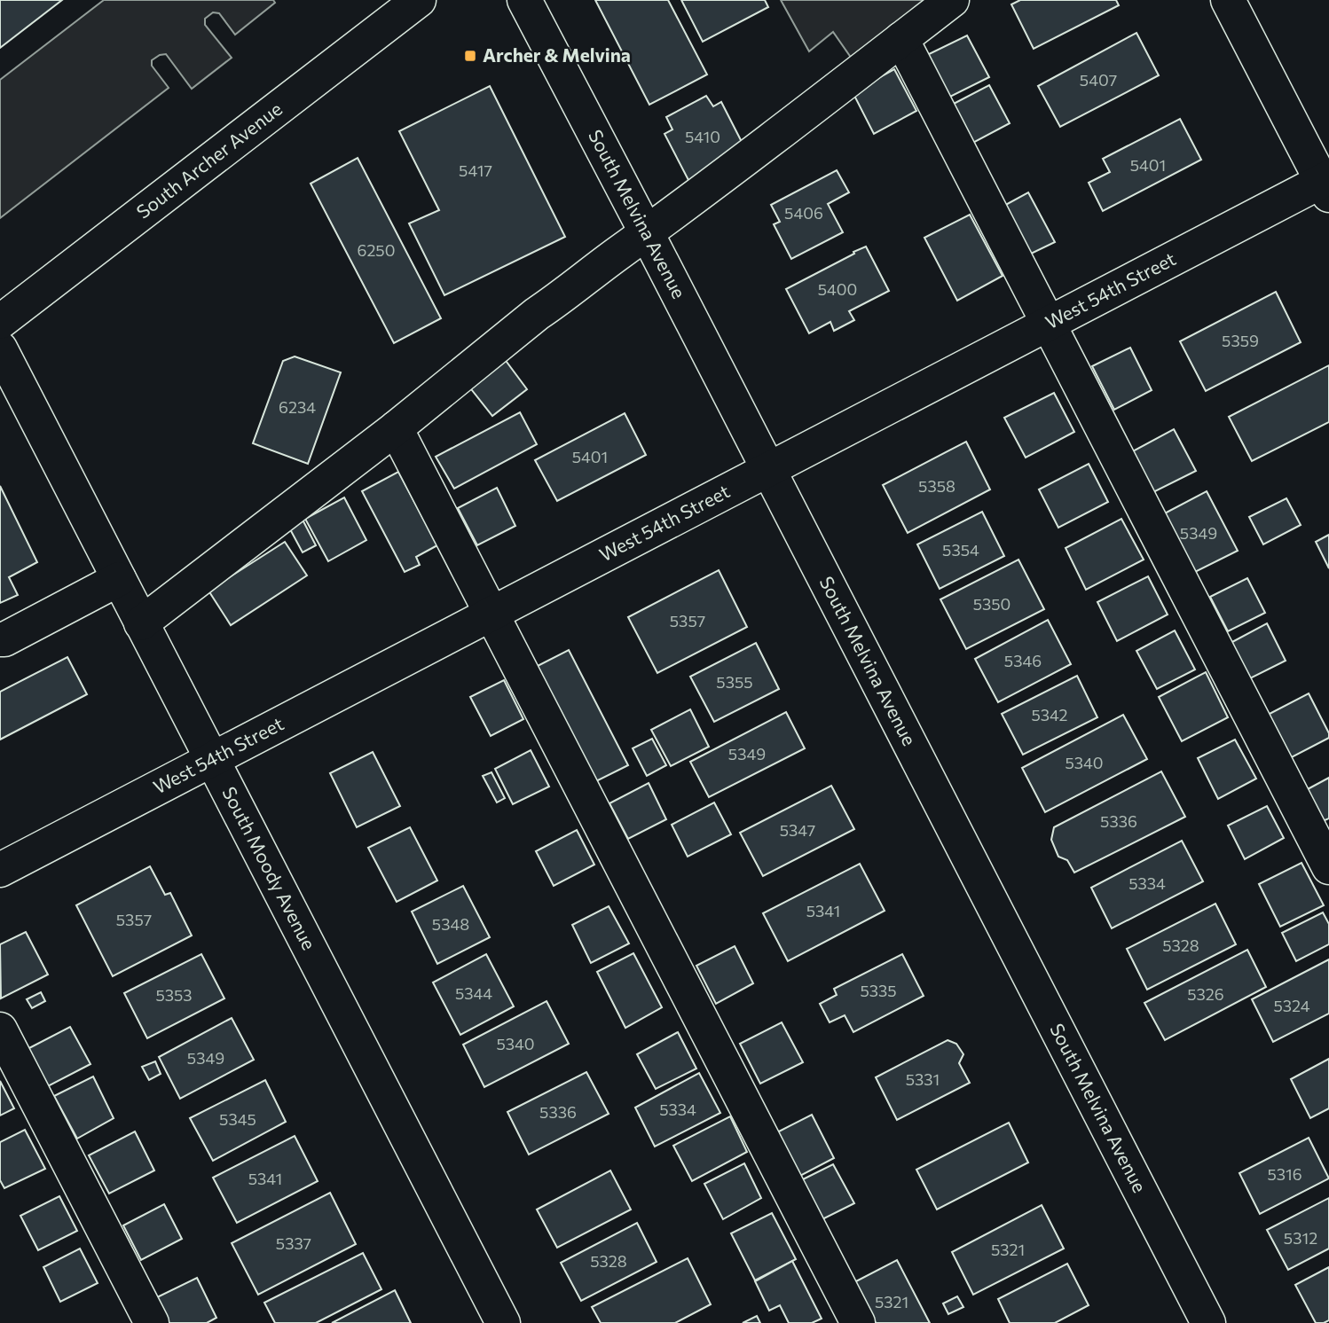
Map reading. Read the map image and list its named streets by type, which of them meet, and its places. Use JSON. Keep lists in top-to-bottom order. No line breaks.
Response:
{"streets":{"street":["South Archer Avenue","South Melvina Avenue","West 54th Street","South Moody Avenue"]},"crossings":[["South Melvina Avenue","West 54th Street"],["West 54th Street","South Moody Avenue"]],"places":{"transit":["Archer & Melvina"]},"house_numbers":["5407","5410","5401","5417","5406","6250","5400","5359","6234","5401","5358","5349","5354","5350","5357","5346","5355","5342","5349","5340","5336","5347","5334","5341","5357","5348","5328","5335","5344","5326","5353","5324","5340","5349","5331","5334","5336","5345","5316","5341","5312","5337","5321","5328","5321"]}
